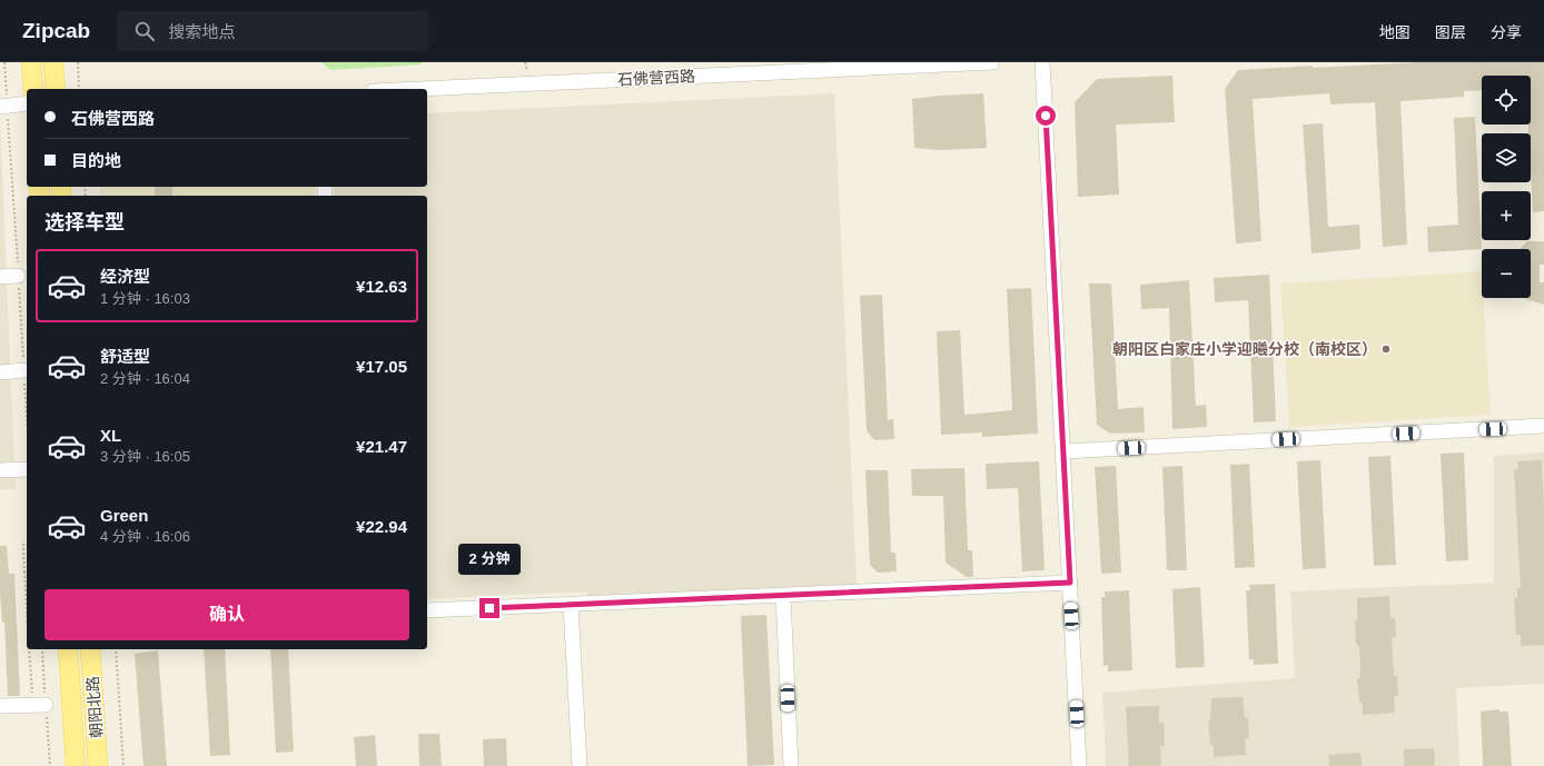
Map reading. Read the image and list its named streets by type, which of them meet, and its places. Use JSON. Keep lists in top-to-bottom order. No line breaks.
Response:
{"streets":{"main road":["朝阳北路"],"street":["石佛营西路"]},"places":["朝阳区白家庄小学迎曦分校（南校区）"],"page":{"header":"Zipcab","search":"搜索地点","nav":["地图","图层","分享"],"map_buttons":["+","−"],"banner":["石佛营西路","目的地"],"heading":"选择车型","list":[{"name":"经济型","note":"1 分钟 · 16:03","value":"¥12.63"},{"name":"舒适型","note":"2 分钟 · 16:04","value":"¥17.05"},{"name":"XL","note":"3 分钟 · 16:05","value":"¥21.47"},{"name":"Green","note":"4 分钟 · 16:06","value":"¥22.94"}],"bubble":"2 分钟","buttons":"确认"}}
